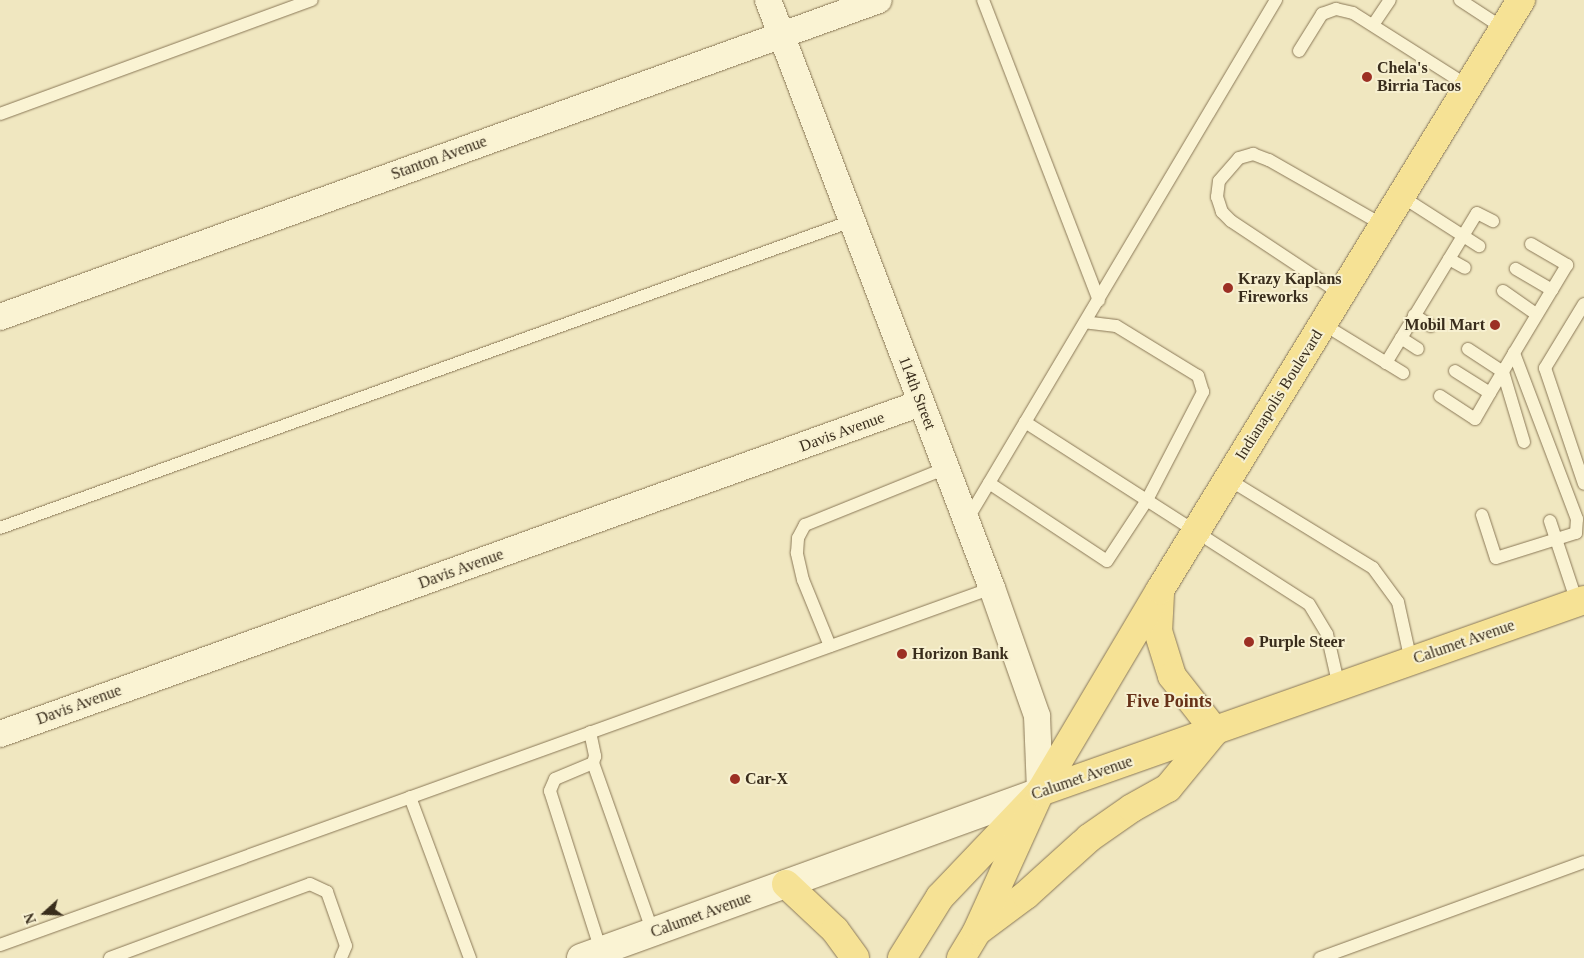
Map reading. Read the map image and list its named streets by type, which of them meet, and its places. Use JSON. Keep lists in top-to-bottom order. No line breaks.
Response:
{"streets":{"main road":["Indianapolis Boulevard","Calumet Avenue"],"street":["Stanton Avenue","114th Street","Davis Avenue"]},"crossings":[["Stanton Avenue","114th Street"],["114th Street","Indianapolis Boulevard"],["114th Street","Davis Avenue"],["114th Street","Calumet Avenue"],["Indianapolis Boulevard","Calumet Avenue"]],"districts":["Five Points"],"places":["Chela's Birria Tacos","Krazy Kaplans Fireworks","Mobil Mart","Purple Steer","Horizon Bank","Car-X"],"north":"left"}
